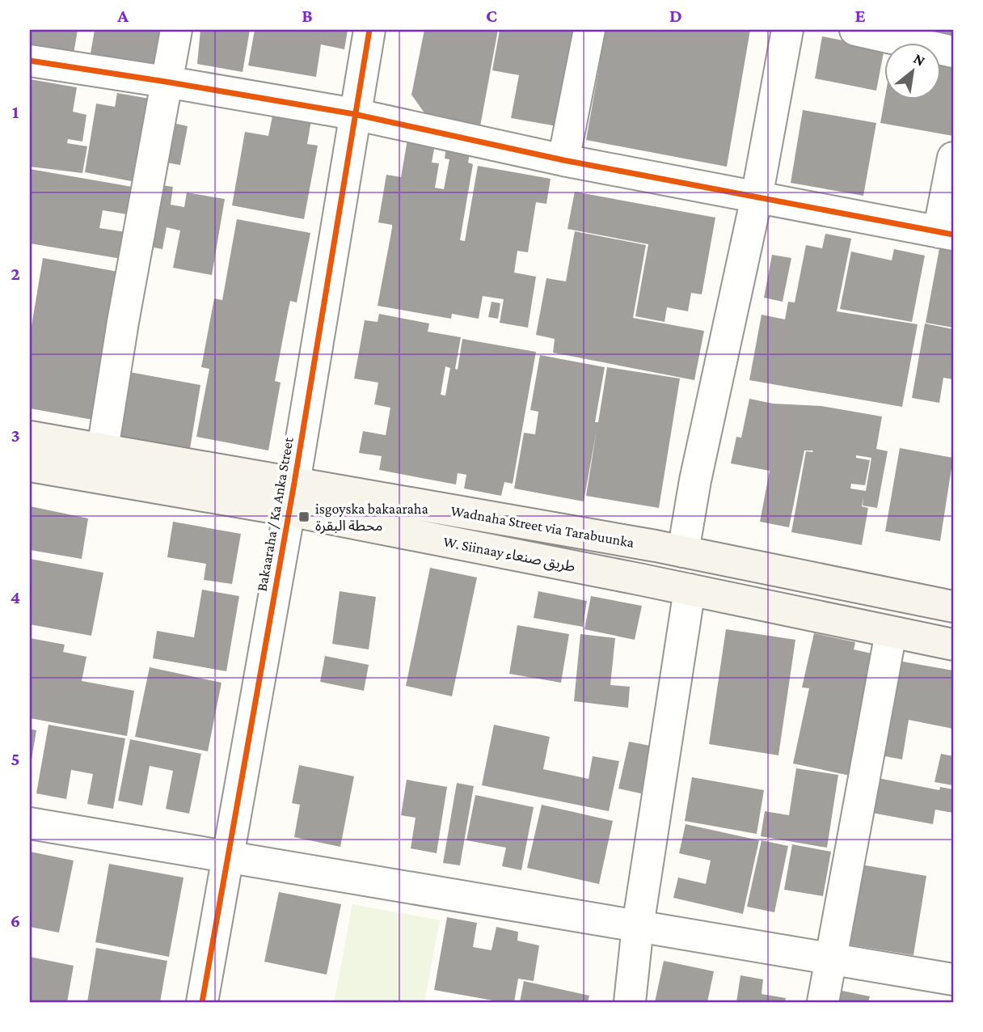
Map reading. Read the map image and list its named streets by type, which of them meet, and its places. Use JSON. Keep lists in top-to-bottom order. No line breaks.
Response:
{"streets":{"main road":["Wadnaha Street via Tarabuunka","W. Siinaay طريق صنعاء"],"street":["Bakaaraha / Ka Anka Street"]},"crossings":[["Bakaaraha / Ka Anka Street","Wadnaha Street via Tarabuunka"],["Bakaaraha / Ka Anka Street","W. Siinaay طريق صنعاء"],["Wadnaha Street via Tarabuunka","W. Siinaay طريق صنعاء"]],"places":{"transit":["isgoyska bakaaraha محطة البقرة"]},"north":"top right","grid":{"columns":["A","B","C","D","E"],"rows":["1","2","3","4","5","6"]}}
